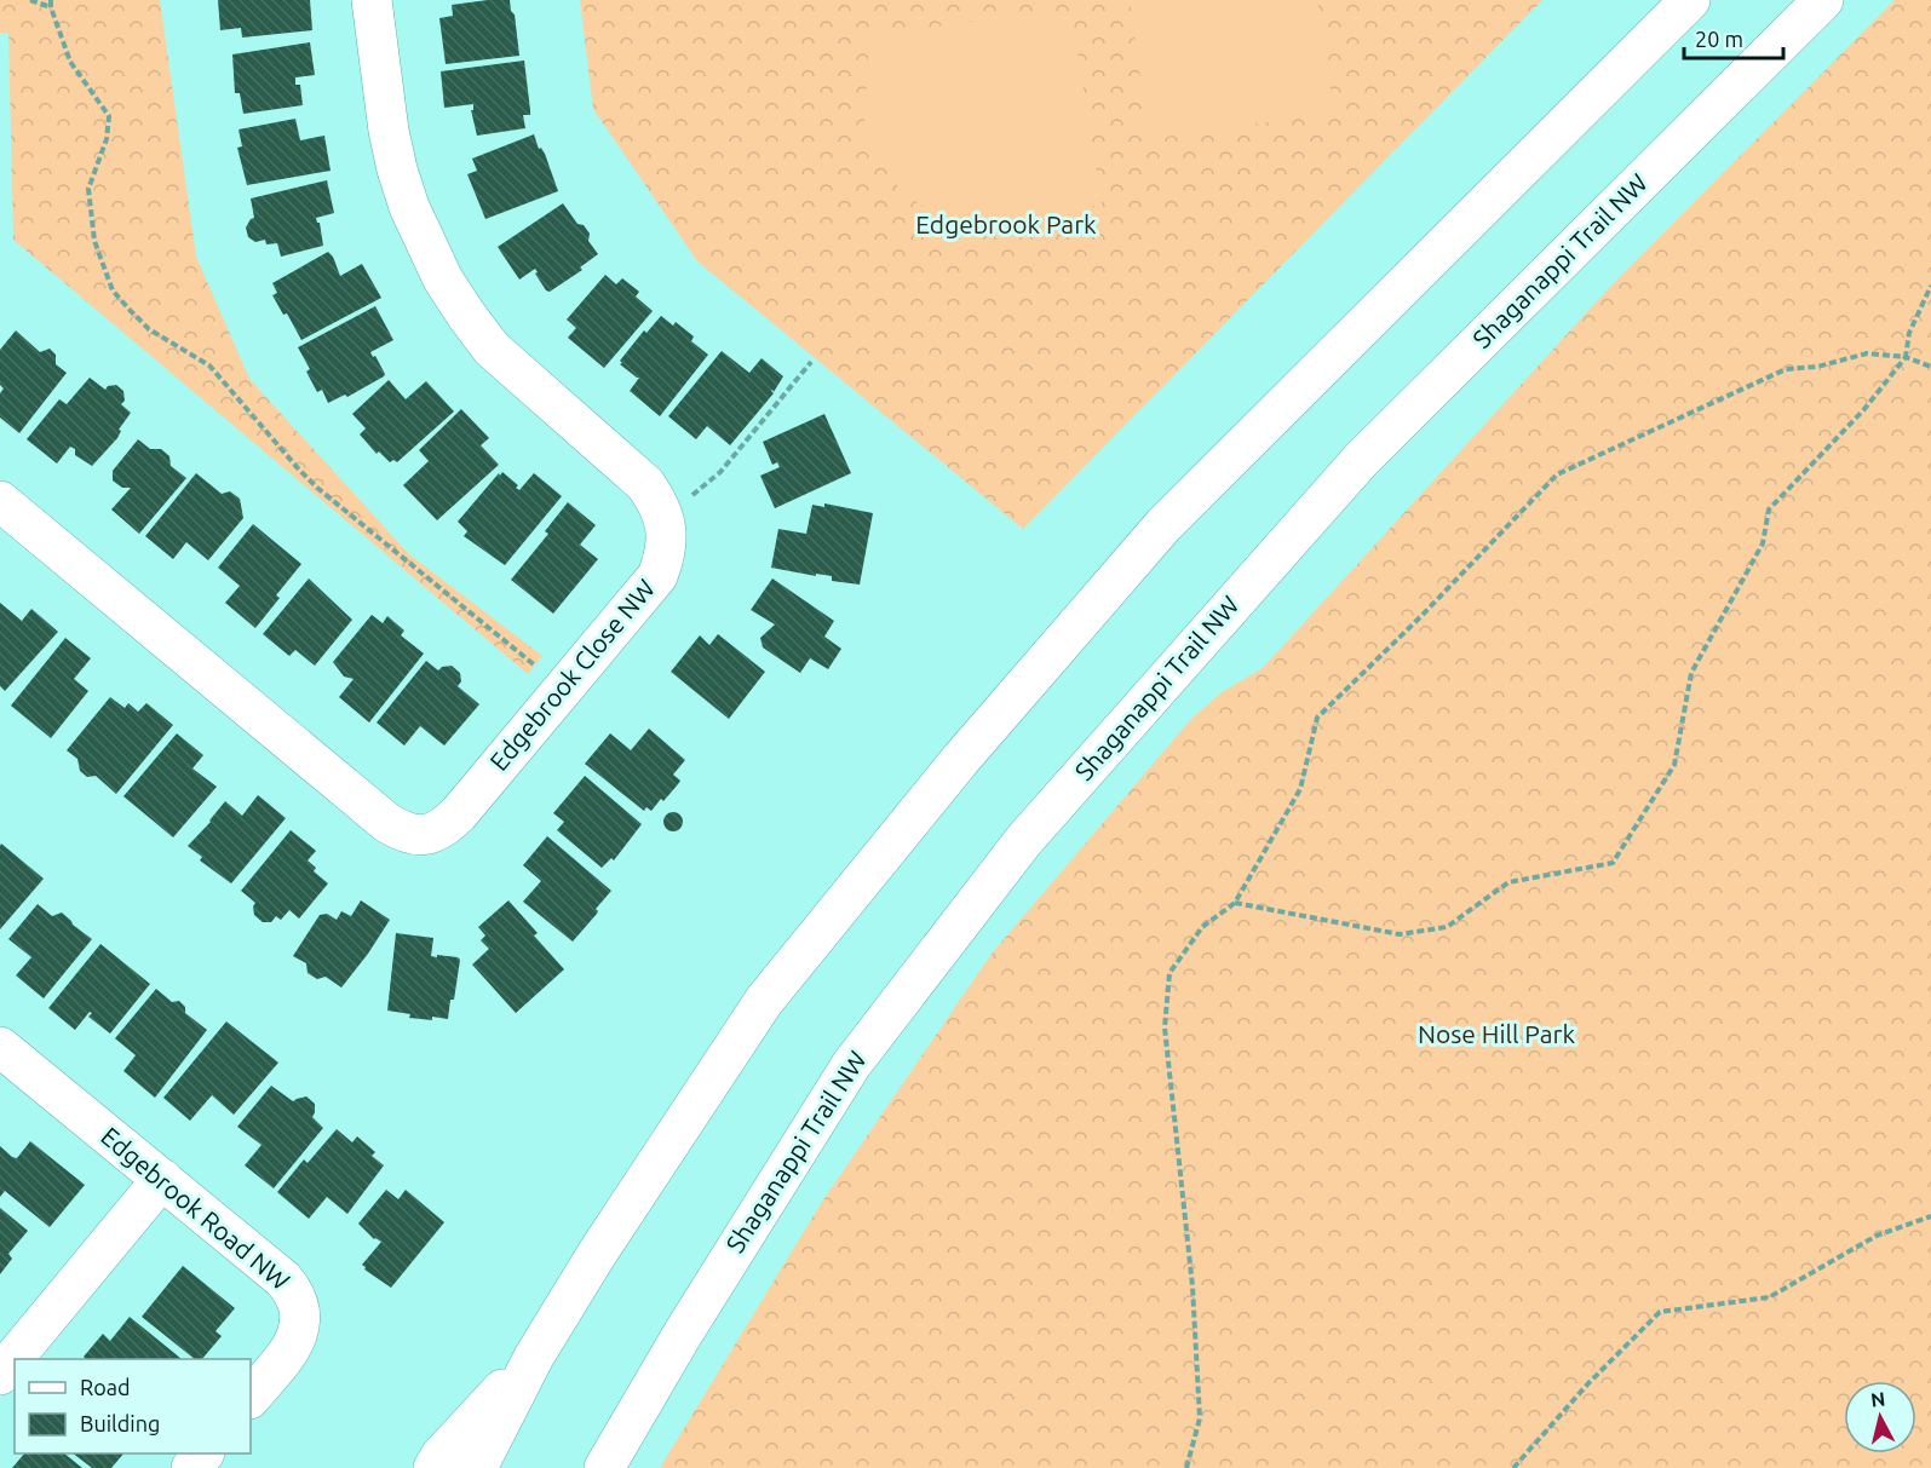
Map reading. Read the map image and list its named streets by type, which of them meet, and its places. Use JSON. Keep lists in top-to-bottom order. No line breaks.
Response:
{"streets":{"main road":["Shaganappi Trail NW","Edgebrook Close NW","Edgebrook Road NW"]},"parks":["Edgebrook Park","Nose Hill Park"],"legend":["Road","Building"],"scale_bar":"20 m","north":"top"}
